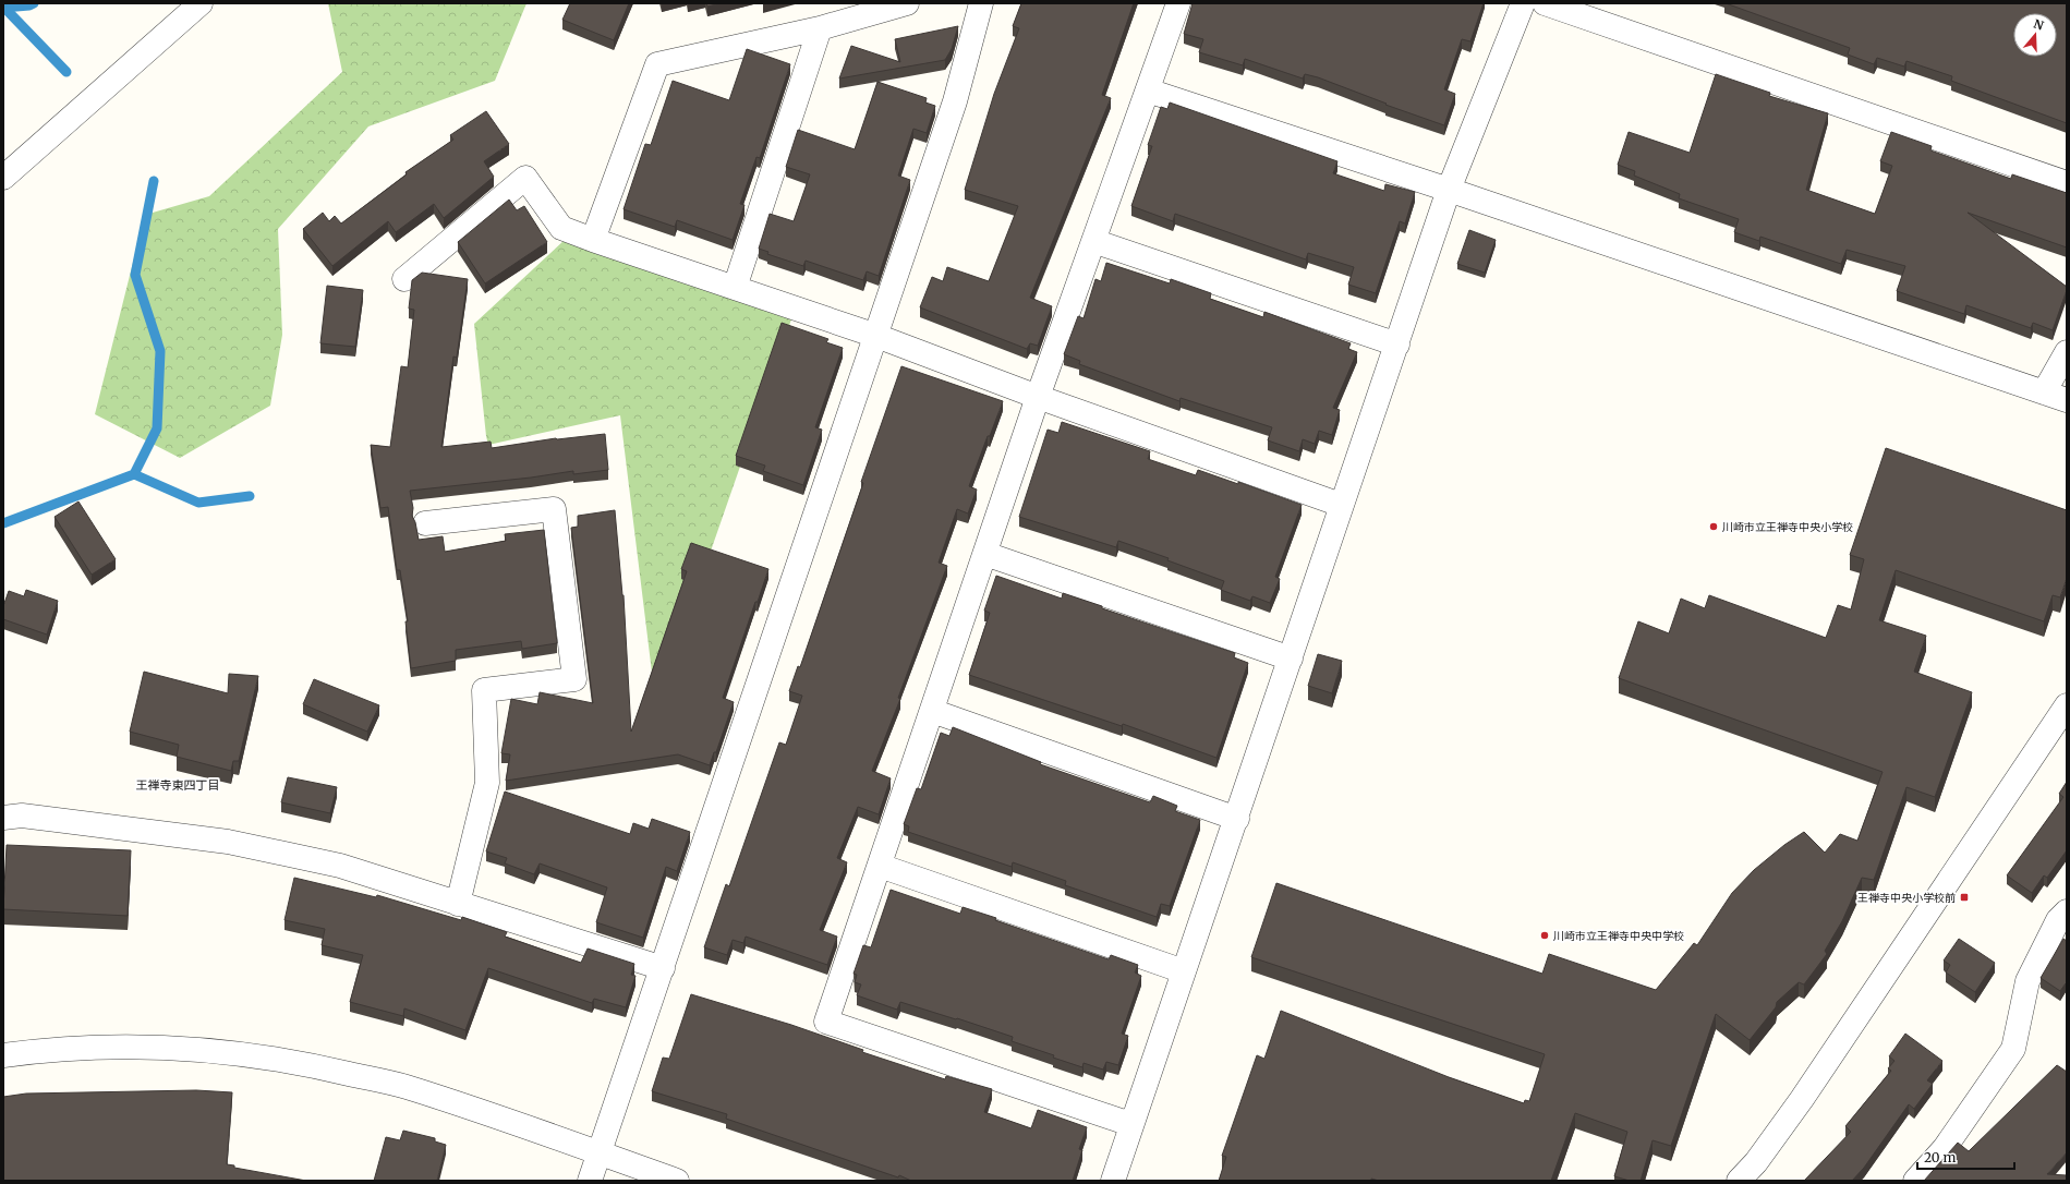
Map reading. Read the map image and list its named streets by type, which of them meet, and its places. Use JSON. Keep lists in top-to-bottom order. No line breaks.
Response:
{"districts":["王禅寺東四丁目"],"places":{"other":["川崎市立王禅寺中央小学校","川崎市立王禅寺中央中学校"],"transit":["王禅寺中央小学校前"]},"scale_bar":"20 m","north":"top"}
